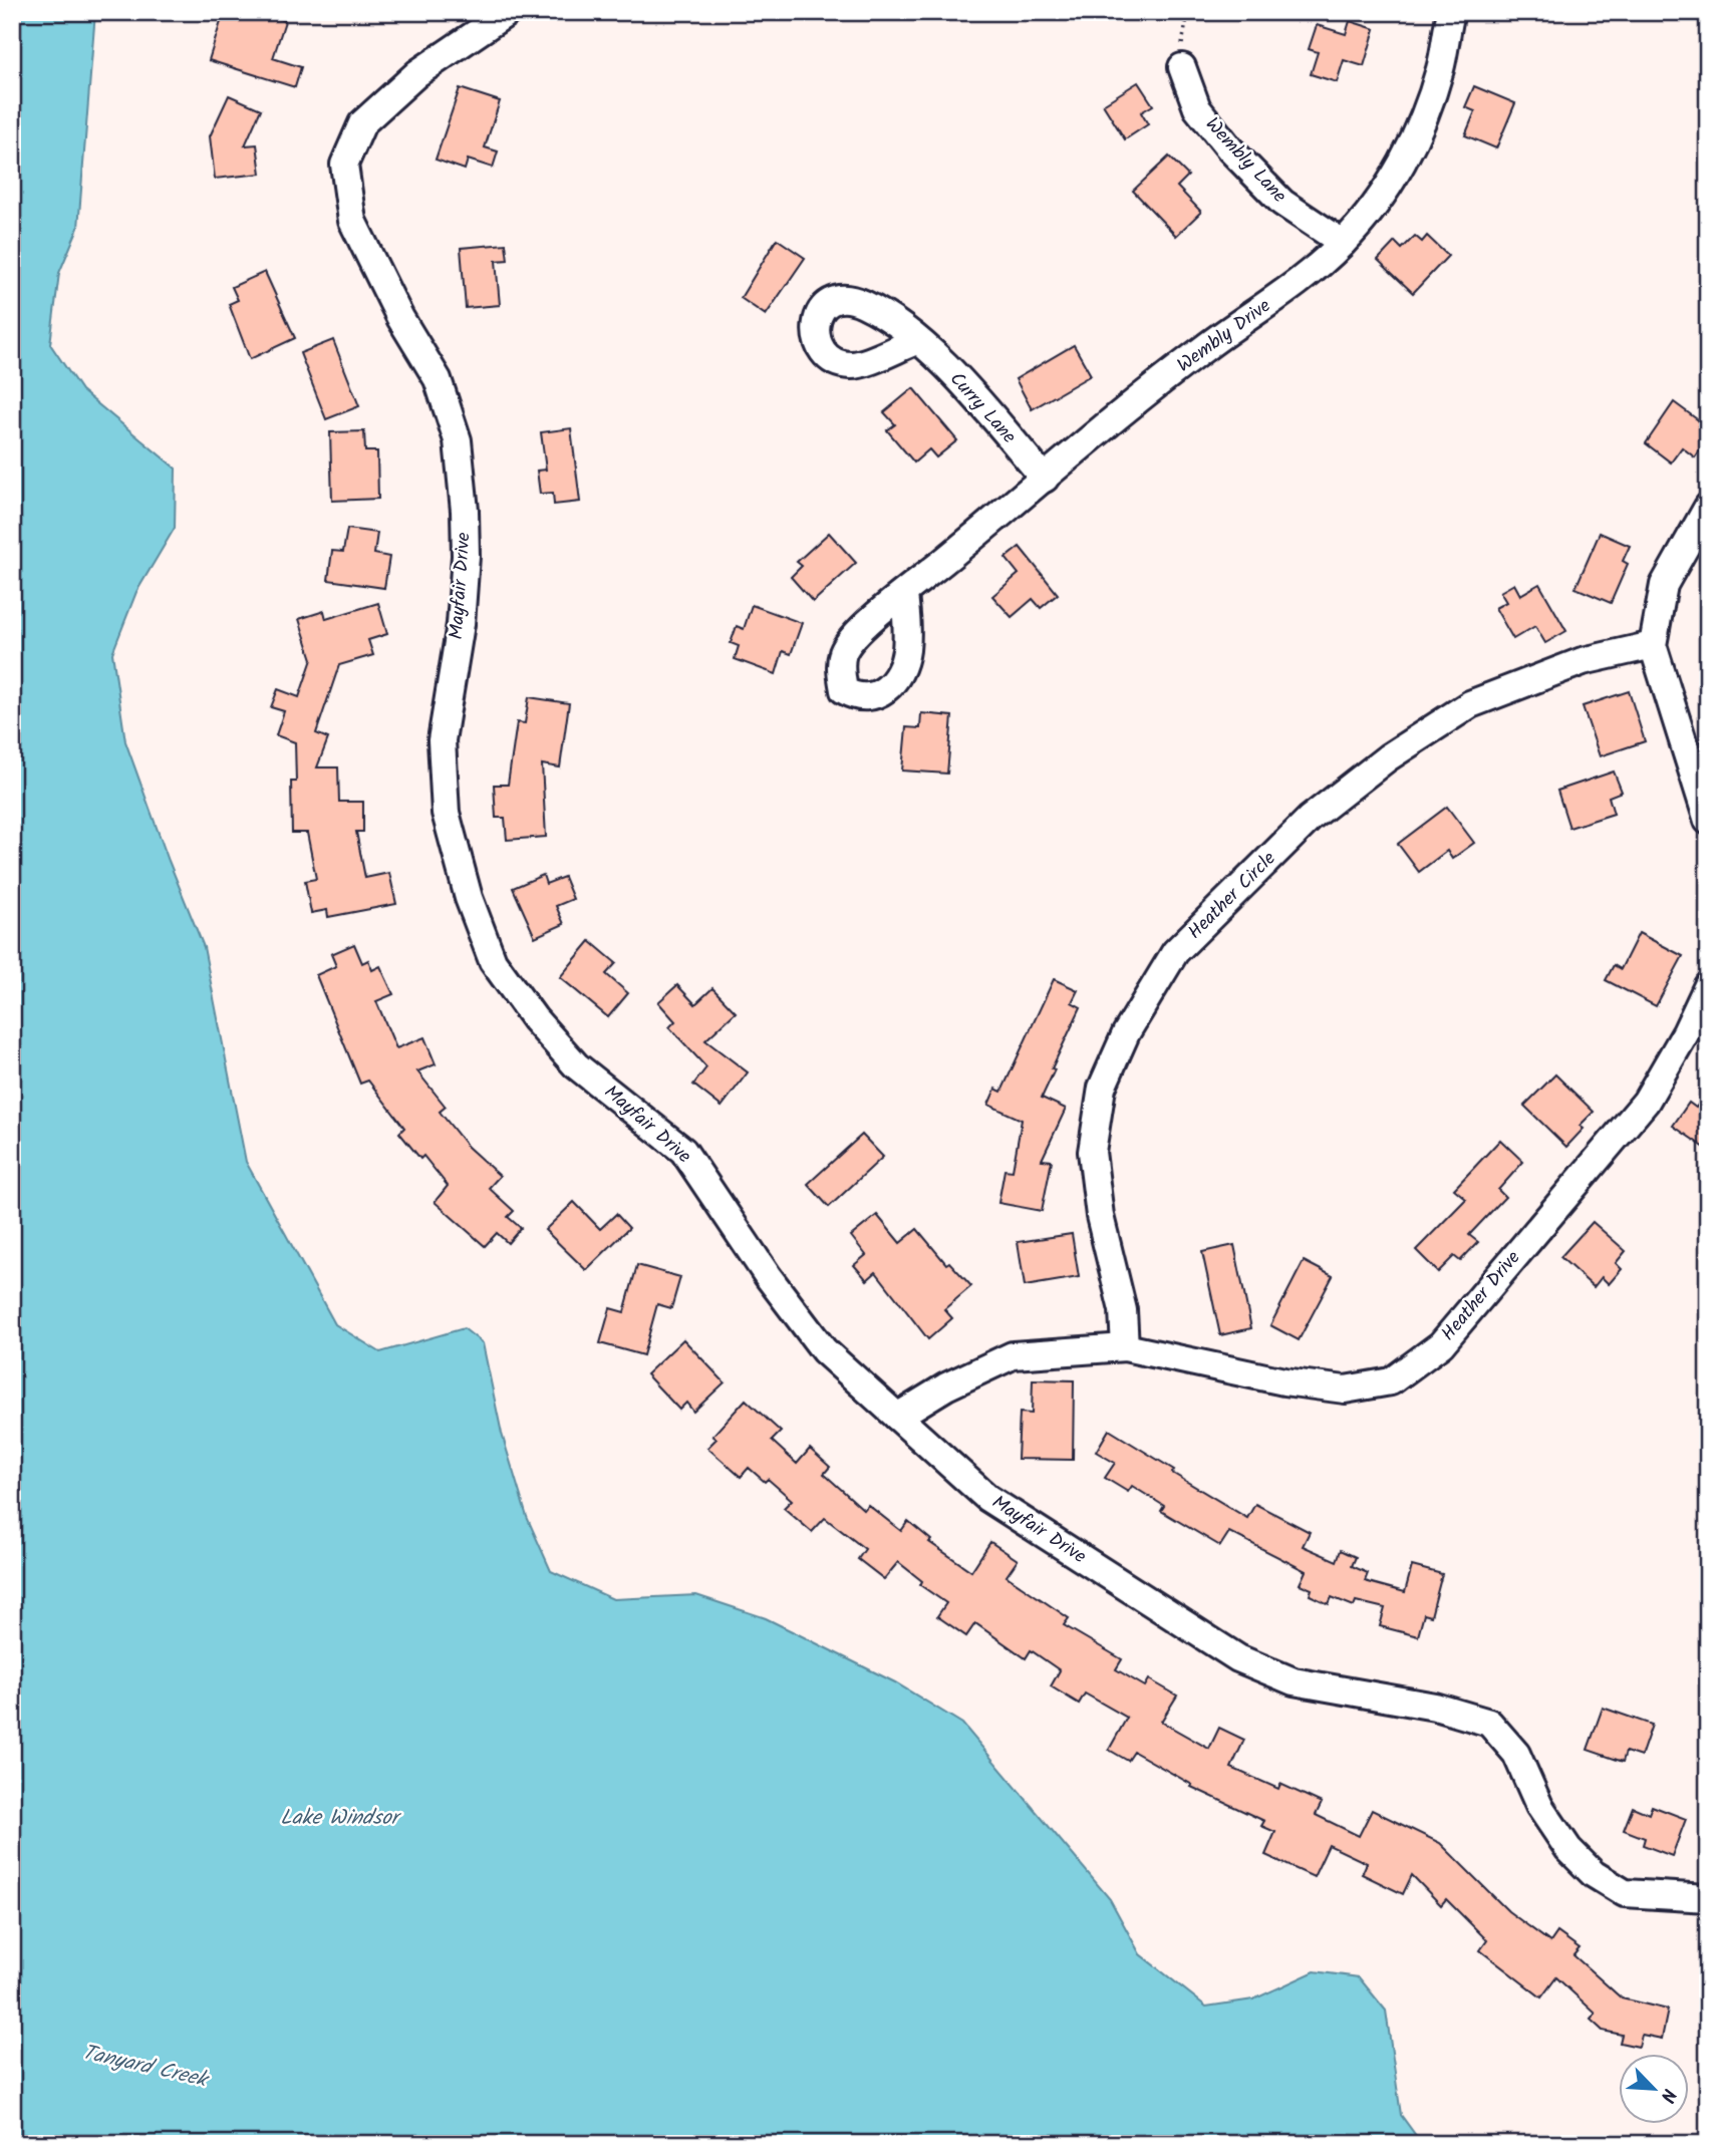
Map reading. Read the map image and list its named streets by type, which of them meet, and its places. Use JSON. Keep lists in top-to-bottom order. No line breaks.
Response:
{"streets":{"street":["Wembly Lane","Wembly Drive","Curry Lane","Mayfair Drive","Heather Circle","Heather Drive"]},"crossings":[["Wembly Lane","Wembly Drive"],["Wembly Drive","Curry Lane"],["Mayfair Drive","Heather Drive"],["Heather Circle","Heather Drive"]],"water":["Lake Windsor","Tanyard Creek"],"north":"bottom right"}
